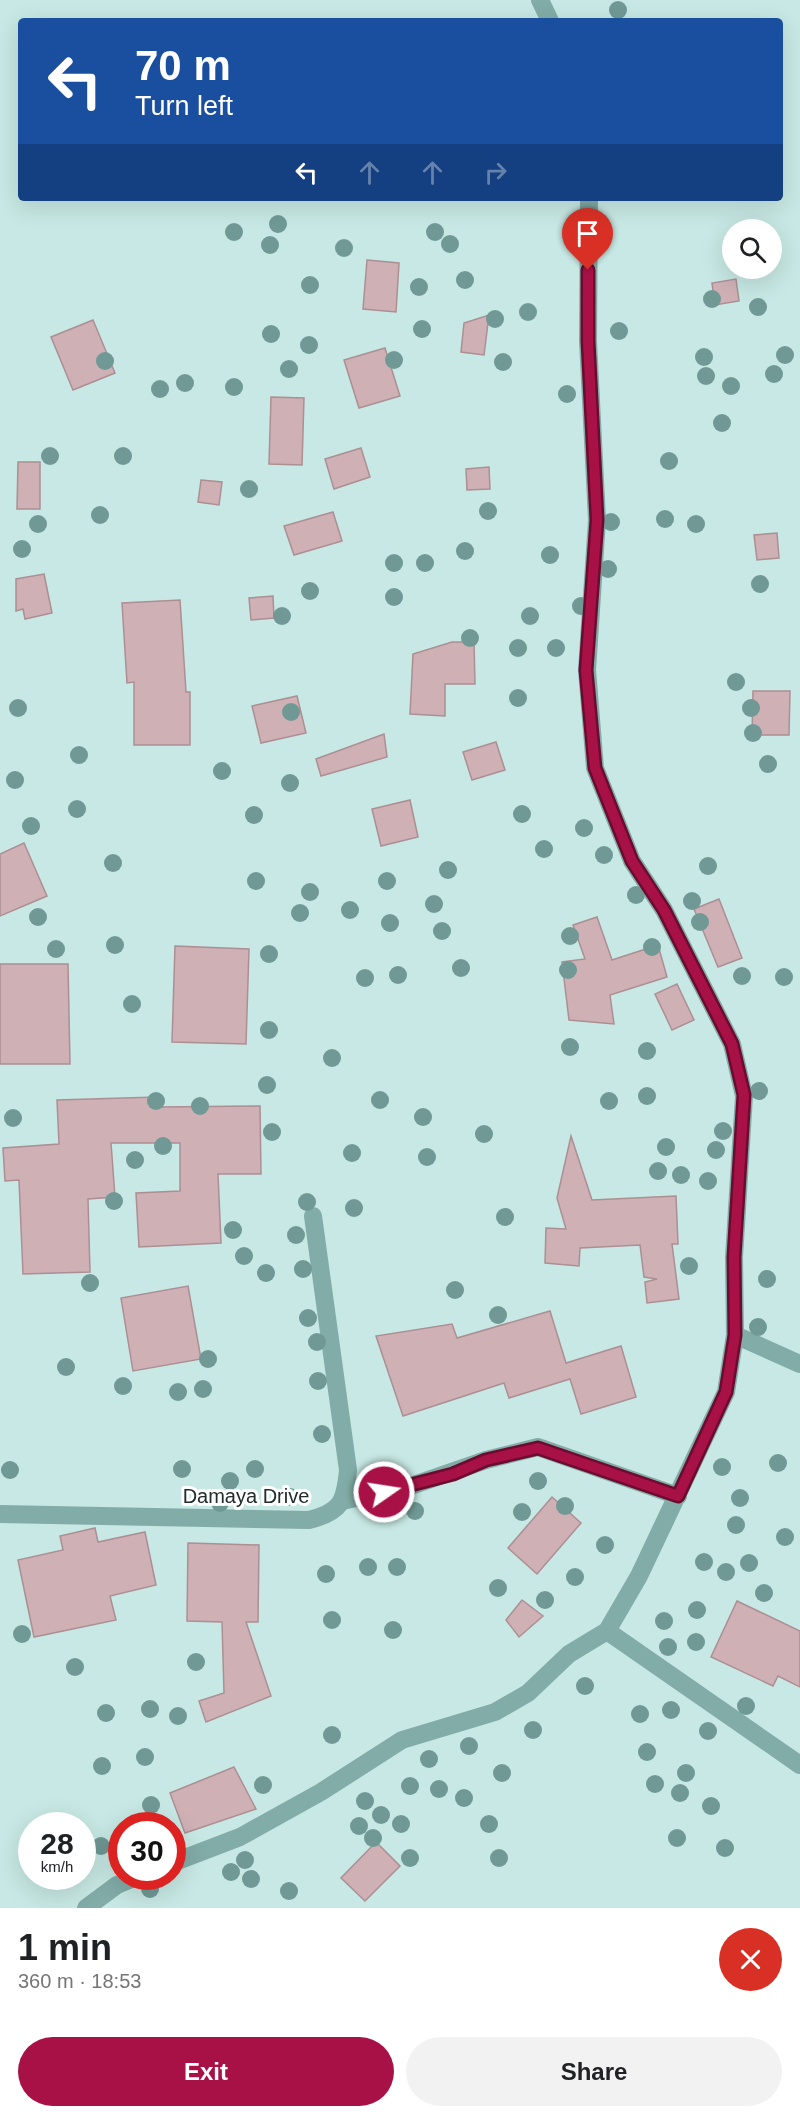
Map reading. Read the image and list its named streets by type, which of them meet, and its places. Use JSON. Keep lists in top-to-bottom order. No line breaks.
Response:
{"streets":{"street":["Damaya Drive"]},"page":{"turn":["70 m","Turn left"],"speed":"28 km/h","limit":"30","heading":["1 min","360 m · 18:53"],"buttons":["Exit","Share"]}}
